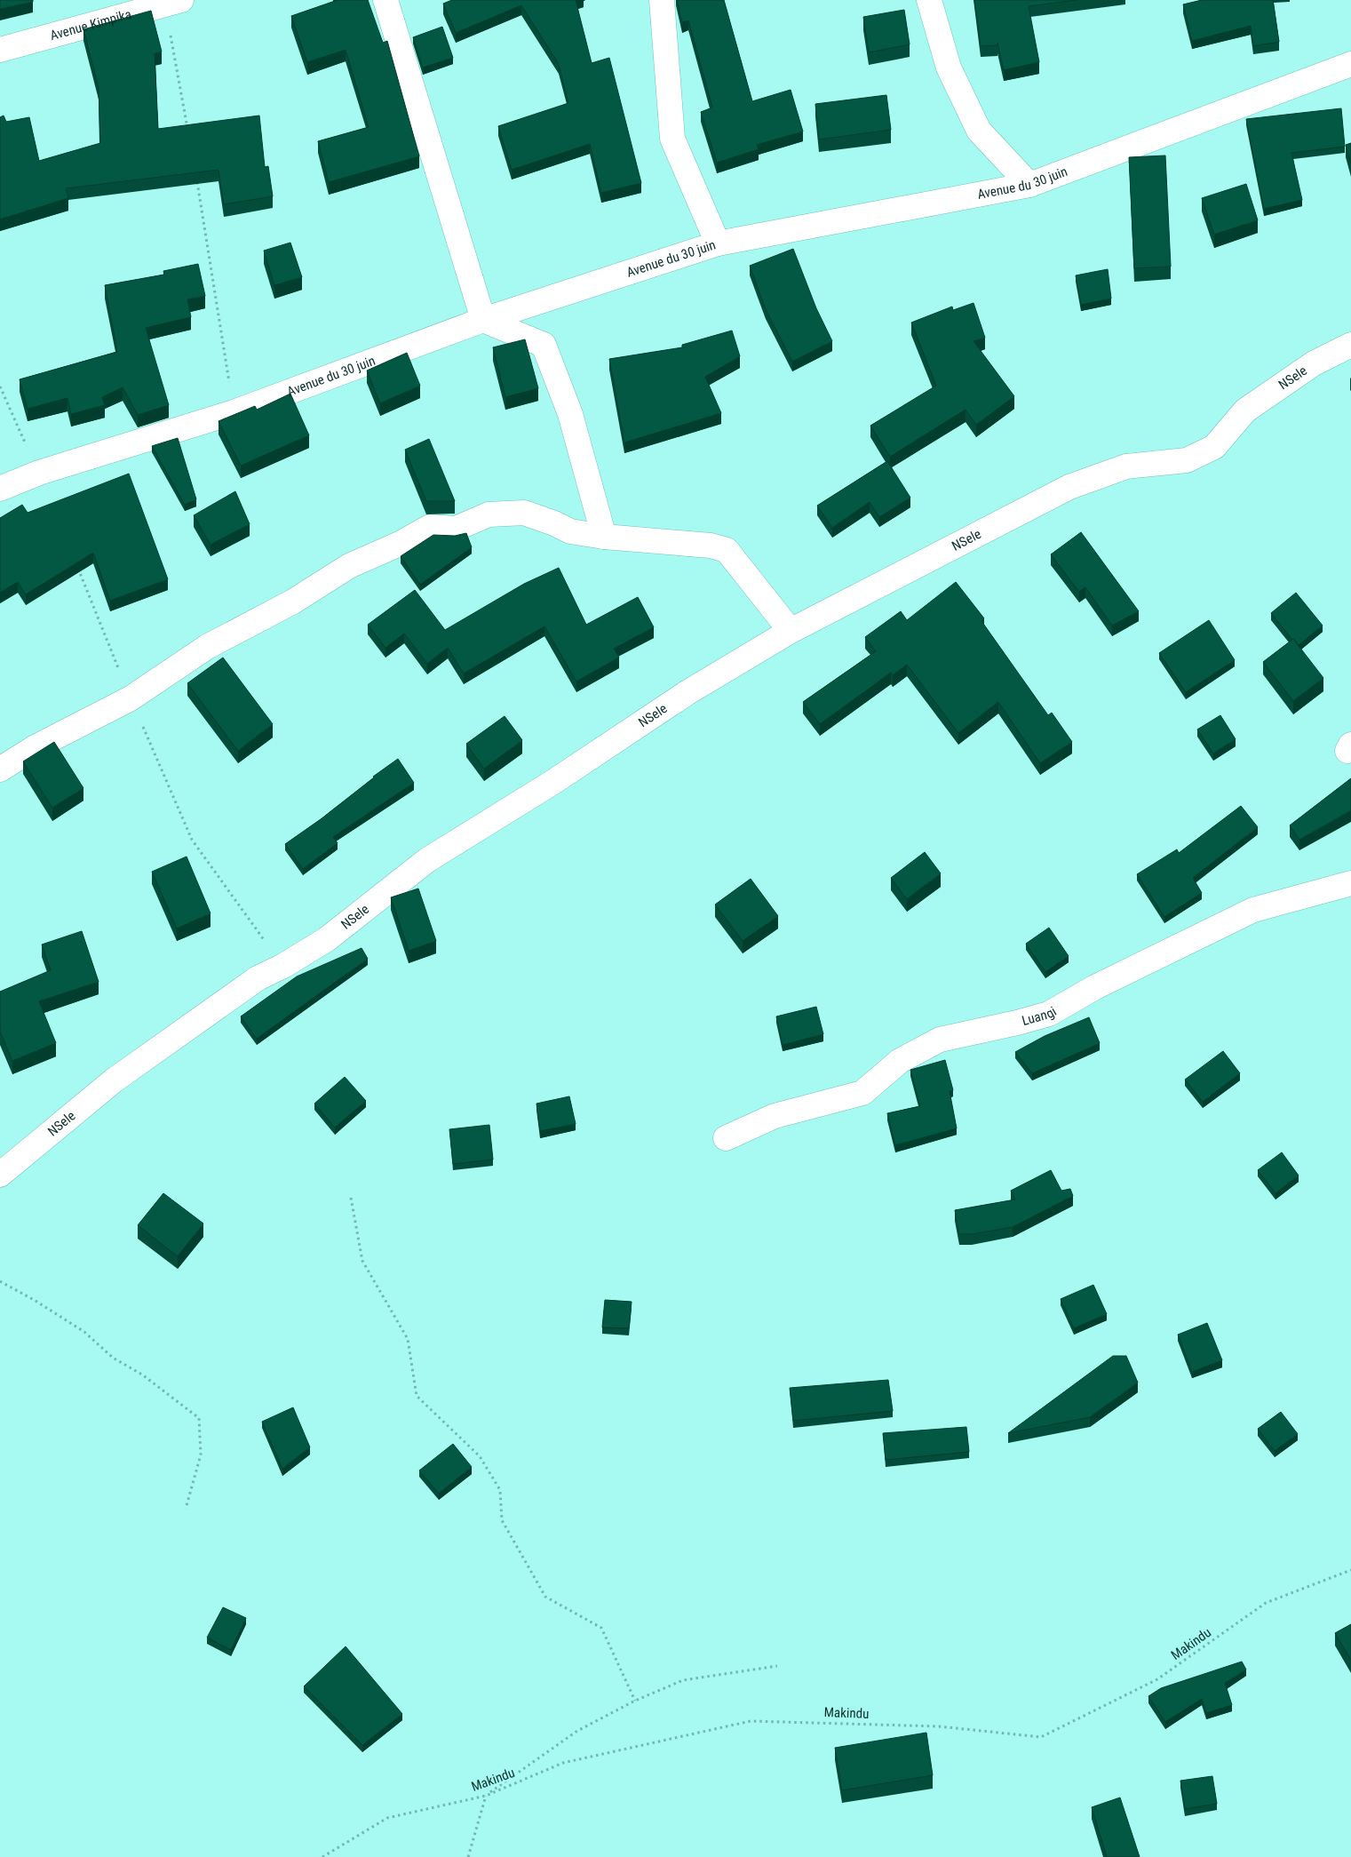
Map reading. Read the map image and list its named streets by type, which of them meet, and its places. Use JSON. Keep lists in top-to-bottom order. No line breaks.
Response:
{"streets":{"street":["Avenue Kimpika","Avenue du 30 juin","NSele","Luangi"],"path":["Makindu"]}}
